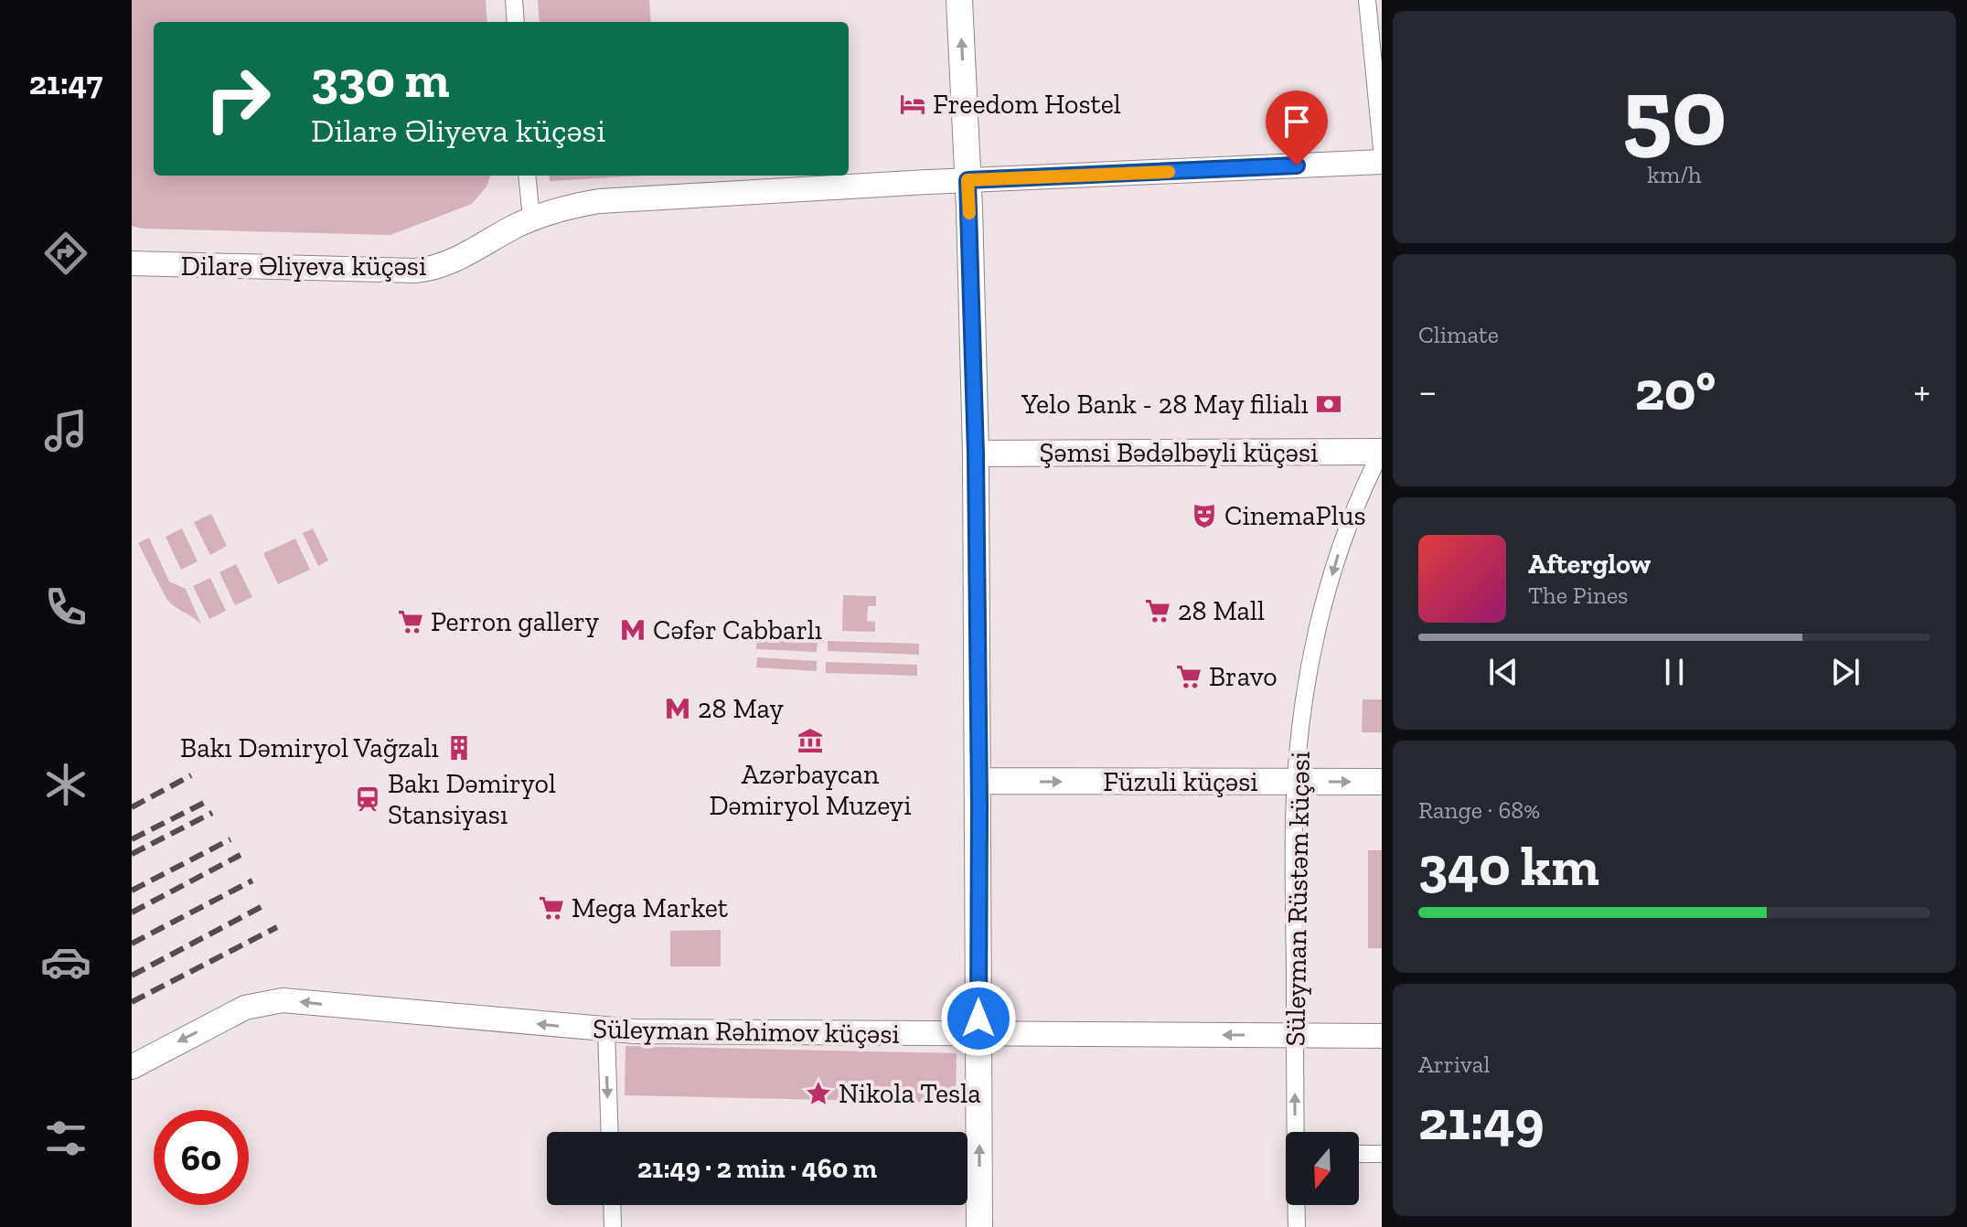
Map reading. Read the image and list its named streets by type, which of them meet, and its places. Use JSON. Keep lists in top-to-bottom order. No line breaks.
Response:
{"streets":{"main road":["Dilarə Əliyeva küçəsi","Şəmsi Bədəlbəyli küçəsi","Füzuli küçəsi","Süleyman Rəhimov küçəsi"],"street":["Süleyman Rüstəm küçəsi"]},"crossings":[["Şəmsi Bədəlbəyli küçəsi","Süleyman Rüstəm küçəsi"],["Füzuli küçəsi","Süleyman Rüstəm küçəsi"],["Süleyman Rüstəm küçəsi","Süleyman Rəhimov küçəsi"]],"one_way":["Füzuli küçəsi","Süleyman Rəhimov küçəsi"],"places":{"hotel":["Freedom Hostel"],"bank":["Yelo Bank - 28 May filialı"],"theatre":["CinemaPlus"],"supermarket":["28 Mall","Perron gallery","Bravo","Mega Market"],"metro station":["Cəfər Cabbarlı","28 May"],"museum":["Azərbaycan Dəmiryol Muzeyi"],"building":["Bakı Dəmiryol Vağzalı"],"station":["Bakı Dəmiryol Stansiyası"],"place":["Nikola Tesla"]},"north":"bottom","page":{"tabs":"21:47","tile":[["50","km/h"],"Climate",["Range · 68%","340 km"],["Arrival","21:49"]],"turn":["330 m","Dilarə Əliyeva küçəsi"],"heat":["−","20°","+"],"song":["Afterglow","The Pines"],"limit":"60","trip":"21:49 · 2 min · 460 m"}}
